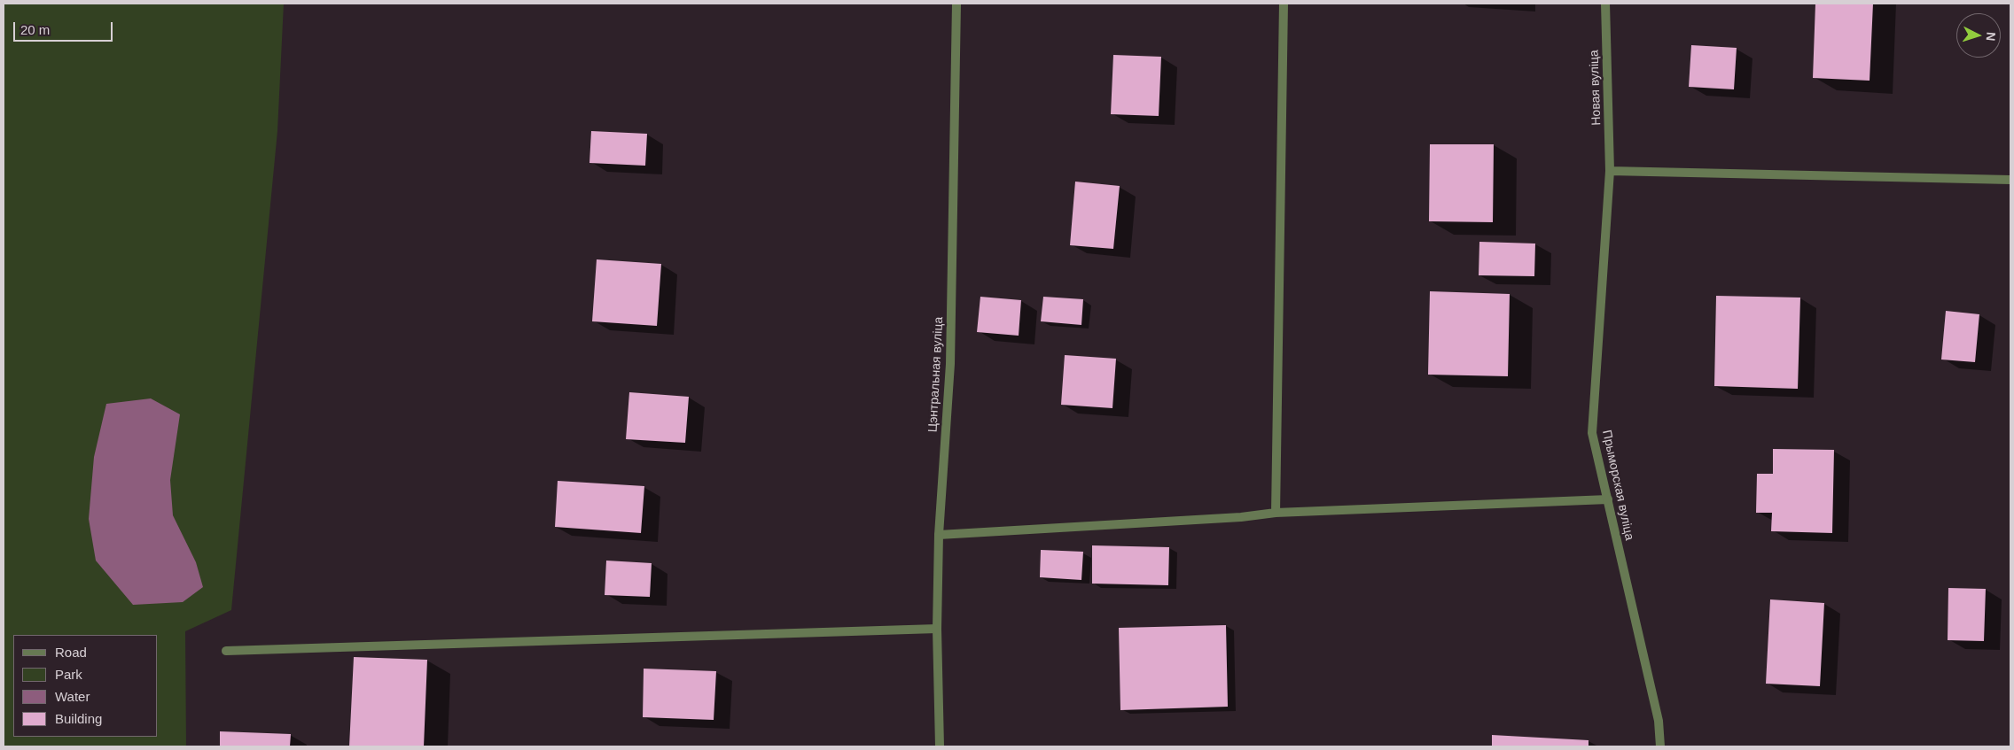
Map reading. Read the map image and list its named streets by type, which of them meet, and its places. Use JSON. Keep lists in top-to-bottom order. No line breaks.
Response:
{"streets":{"street":["Новая вуліца","Цэнтральная вуліца","Прыморская вуліца"]},"crossings":[["Новая вуліца","Прыморская вуліца"]],"legend":["Road","Park","Water","Building"],"scale_bar":"20 m","north":"right"}
